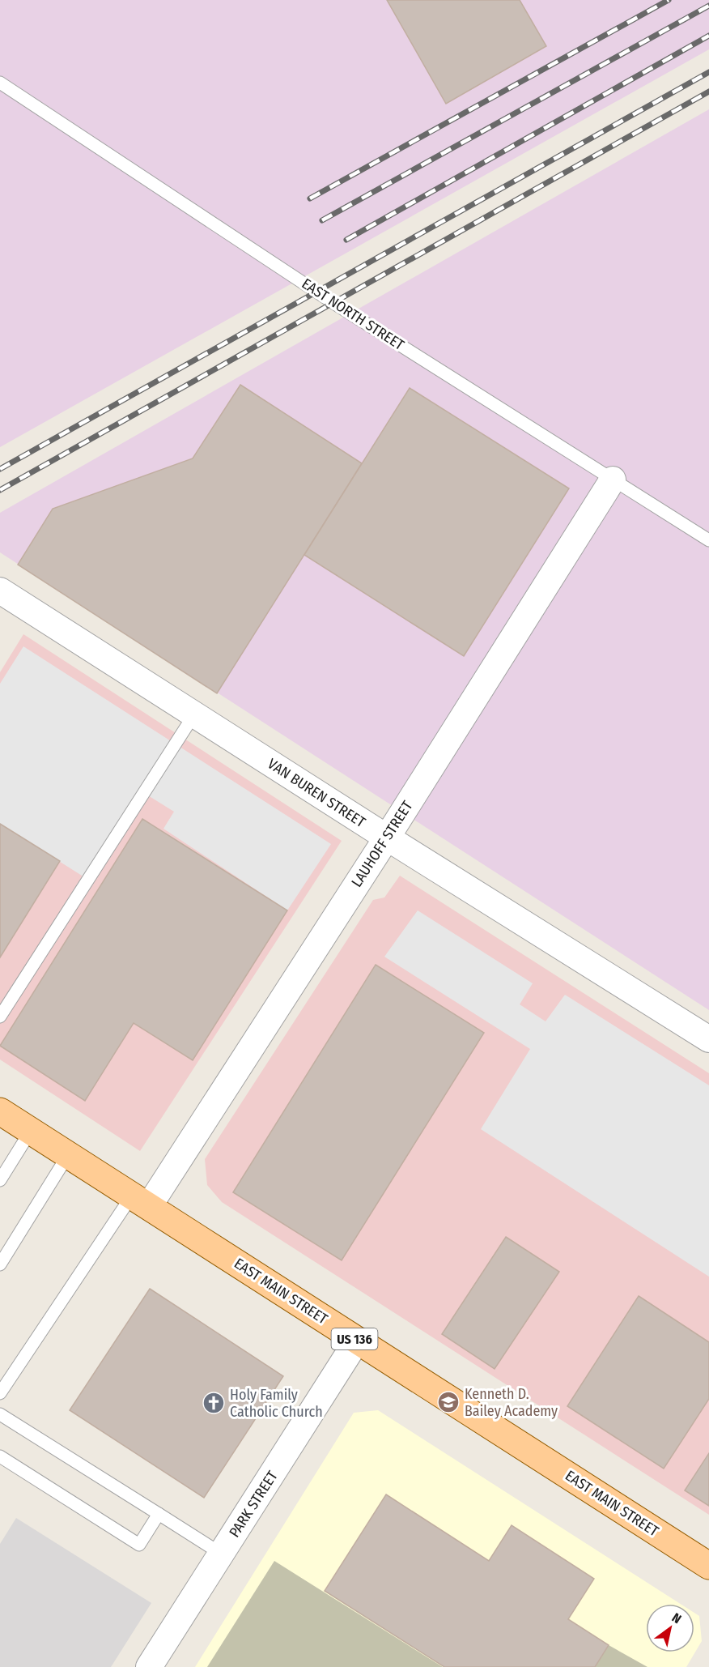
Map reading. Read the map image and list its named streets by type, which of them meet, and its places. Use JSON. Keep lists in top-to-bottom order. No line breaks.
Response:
{"streets":{"main road":["EAST MAIN STREET","US 136"],"street":["VAN BUREN STREET","LAUHOFF STREET","PARK STREET"],"lane":["EAST NORTH STREET"]},"crossings":[["EAST NORTH STREET","LAUHOFF STREET"],["VAN BUREN STREET","LAUHOFF STREET"],["LAUHOFF STREET","EAST MAIN STREET"],["EAST MAIN STREET","PARK STREET"]],"places":{"school or university":["Kenneth D. Bailey Academy"],"church":["Holy Family Catholic Church"]},"north":"top right"}
